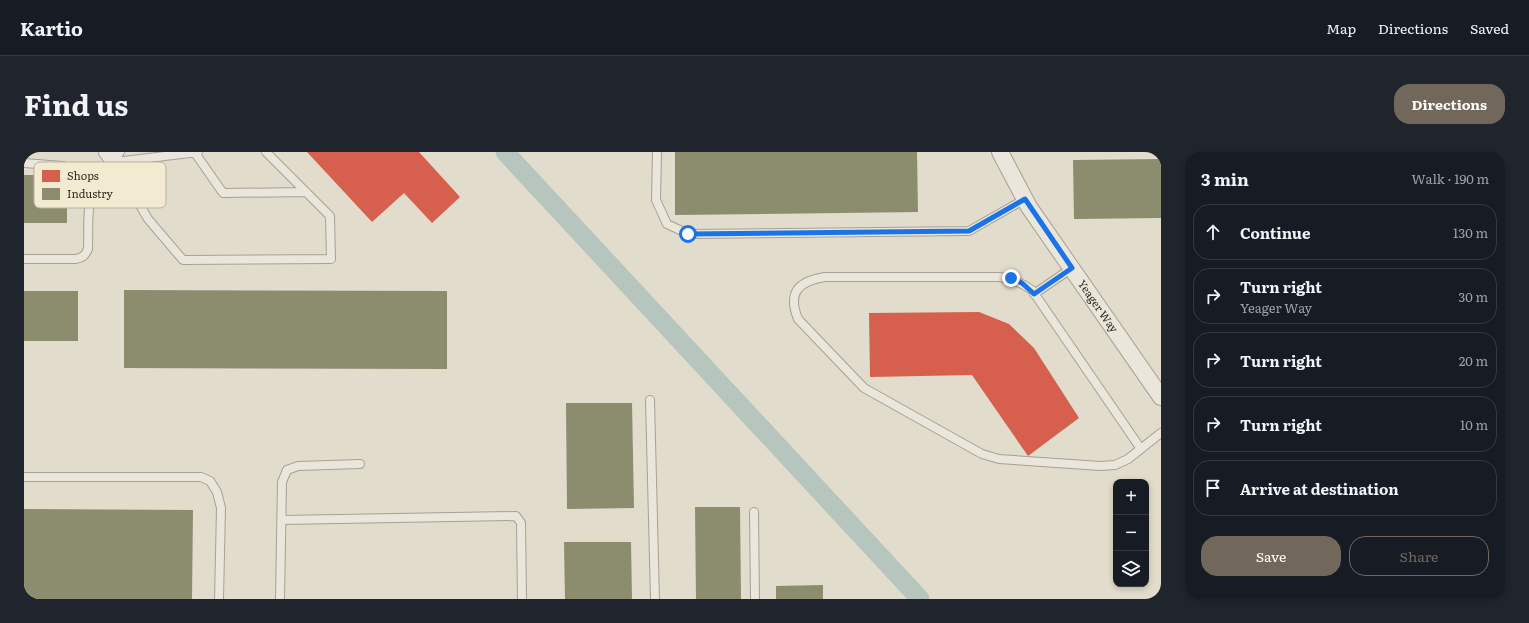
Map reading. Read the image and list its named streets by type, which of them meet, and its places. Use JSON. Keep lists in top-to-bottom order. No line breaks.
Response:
{"streets":{"street":["Yeager Way"]},"legend":["Shops","Industry"],"page":{"header":"Kartio","nav":["Map","Directions","Saved"],"title":"Find us","buttons":["Directions",["Save","Share"]],"heading":["3 min","Walk · 190 m"],"list":[["Continue","130 m"],["Turn right","Yeager Way","30 m"],["Turn right","20 m"],["Turn right","10 m"],"Arrive at destination"],"map_buttons":["+","−"]}}
